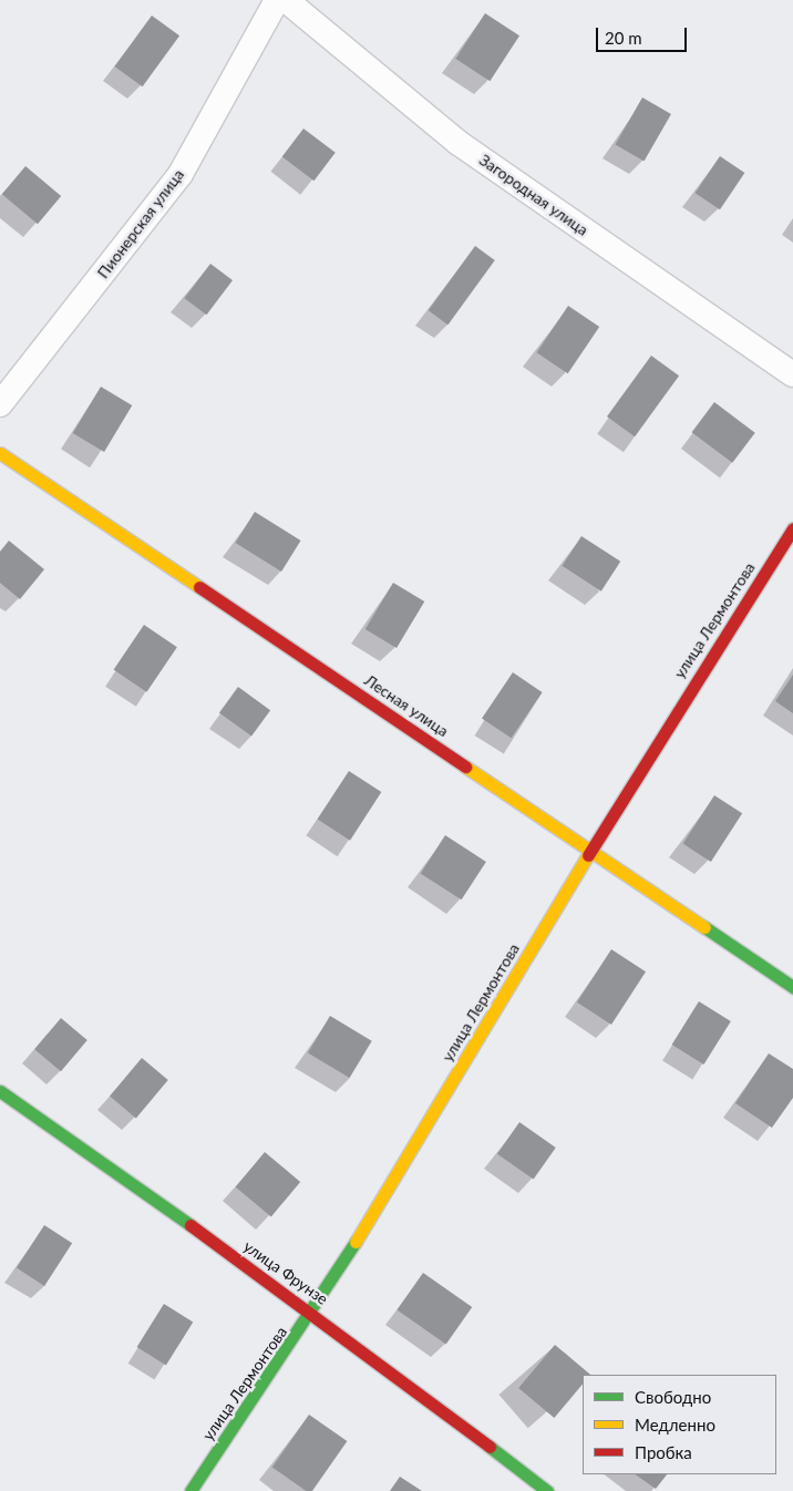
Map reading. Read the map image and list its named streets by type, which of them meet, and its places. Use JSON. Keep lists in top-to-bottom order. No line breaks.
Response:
{"streets":{"street":["Загородная улица","Пионерская улица","улица Лермонтова","Лесная улица","улица Фрунзе"]},"crossings":[["улица Лермонтова","Лесная улица"],["улица Лермонтова","улица Фрунзе"]],"legend":["Свободно","Медленно","Пробка"],"scale_bar":"20 m"}
